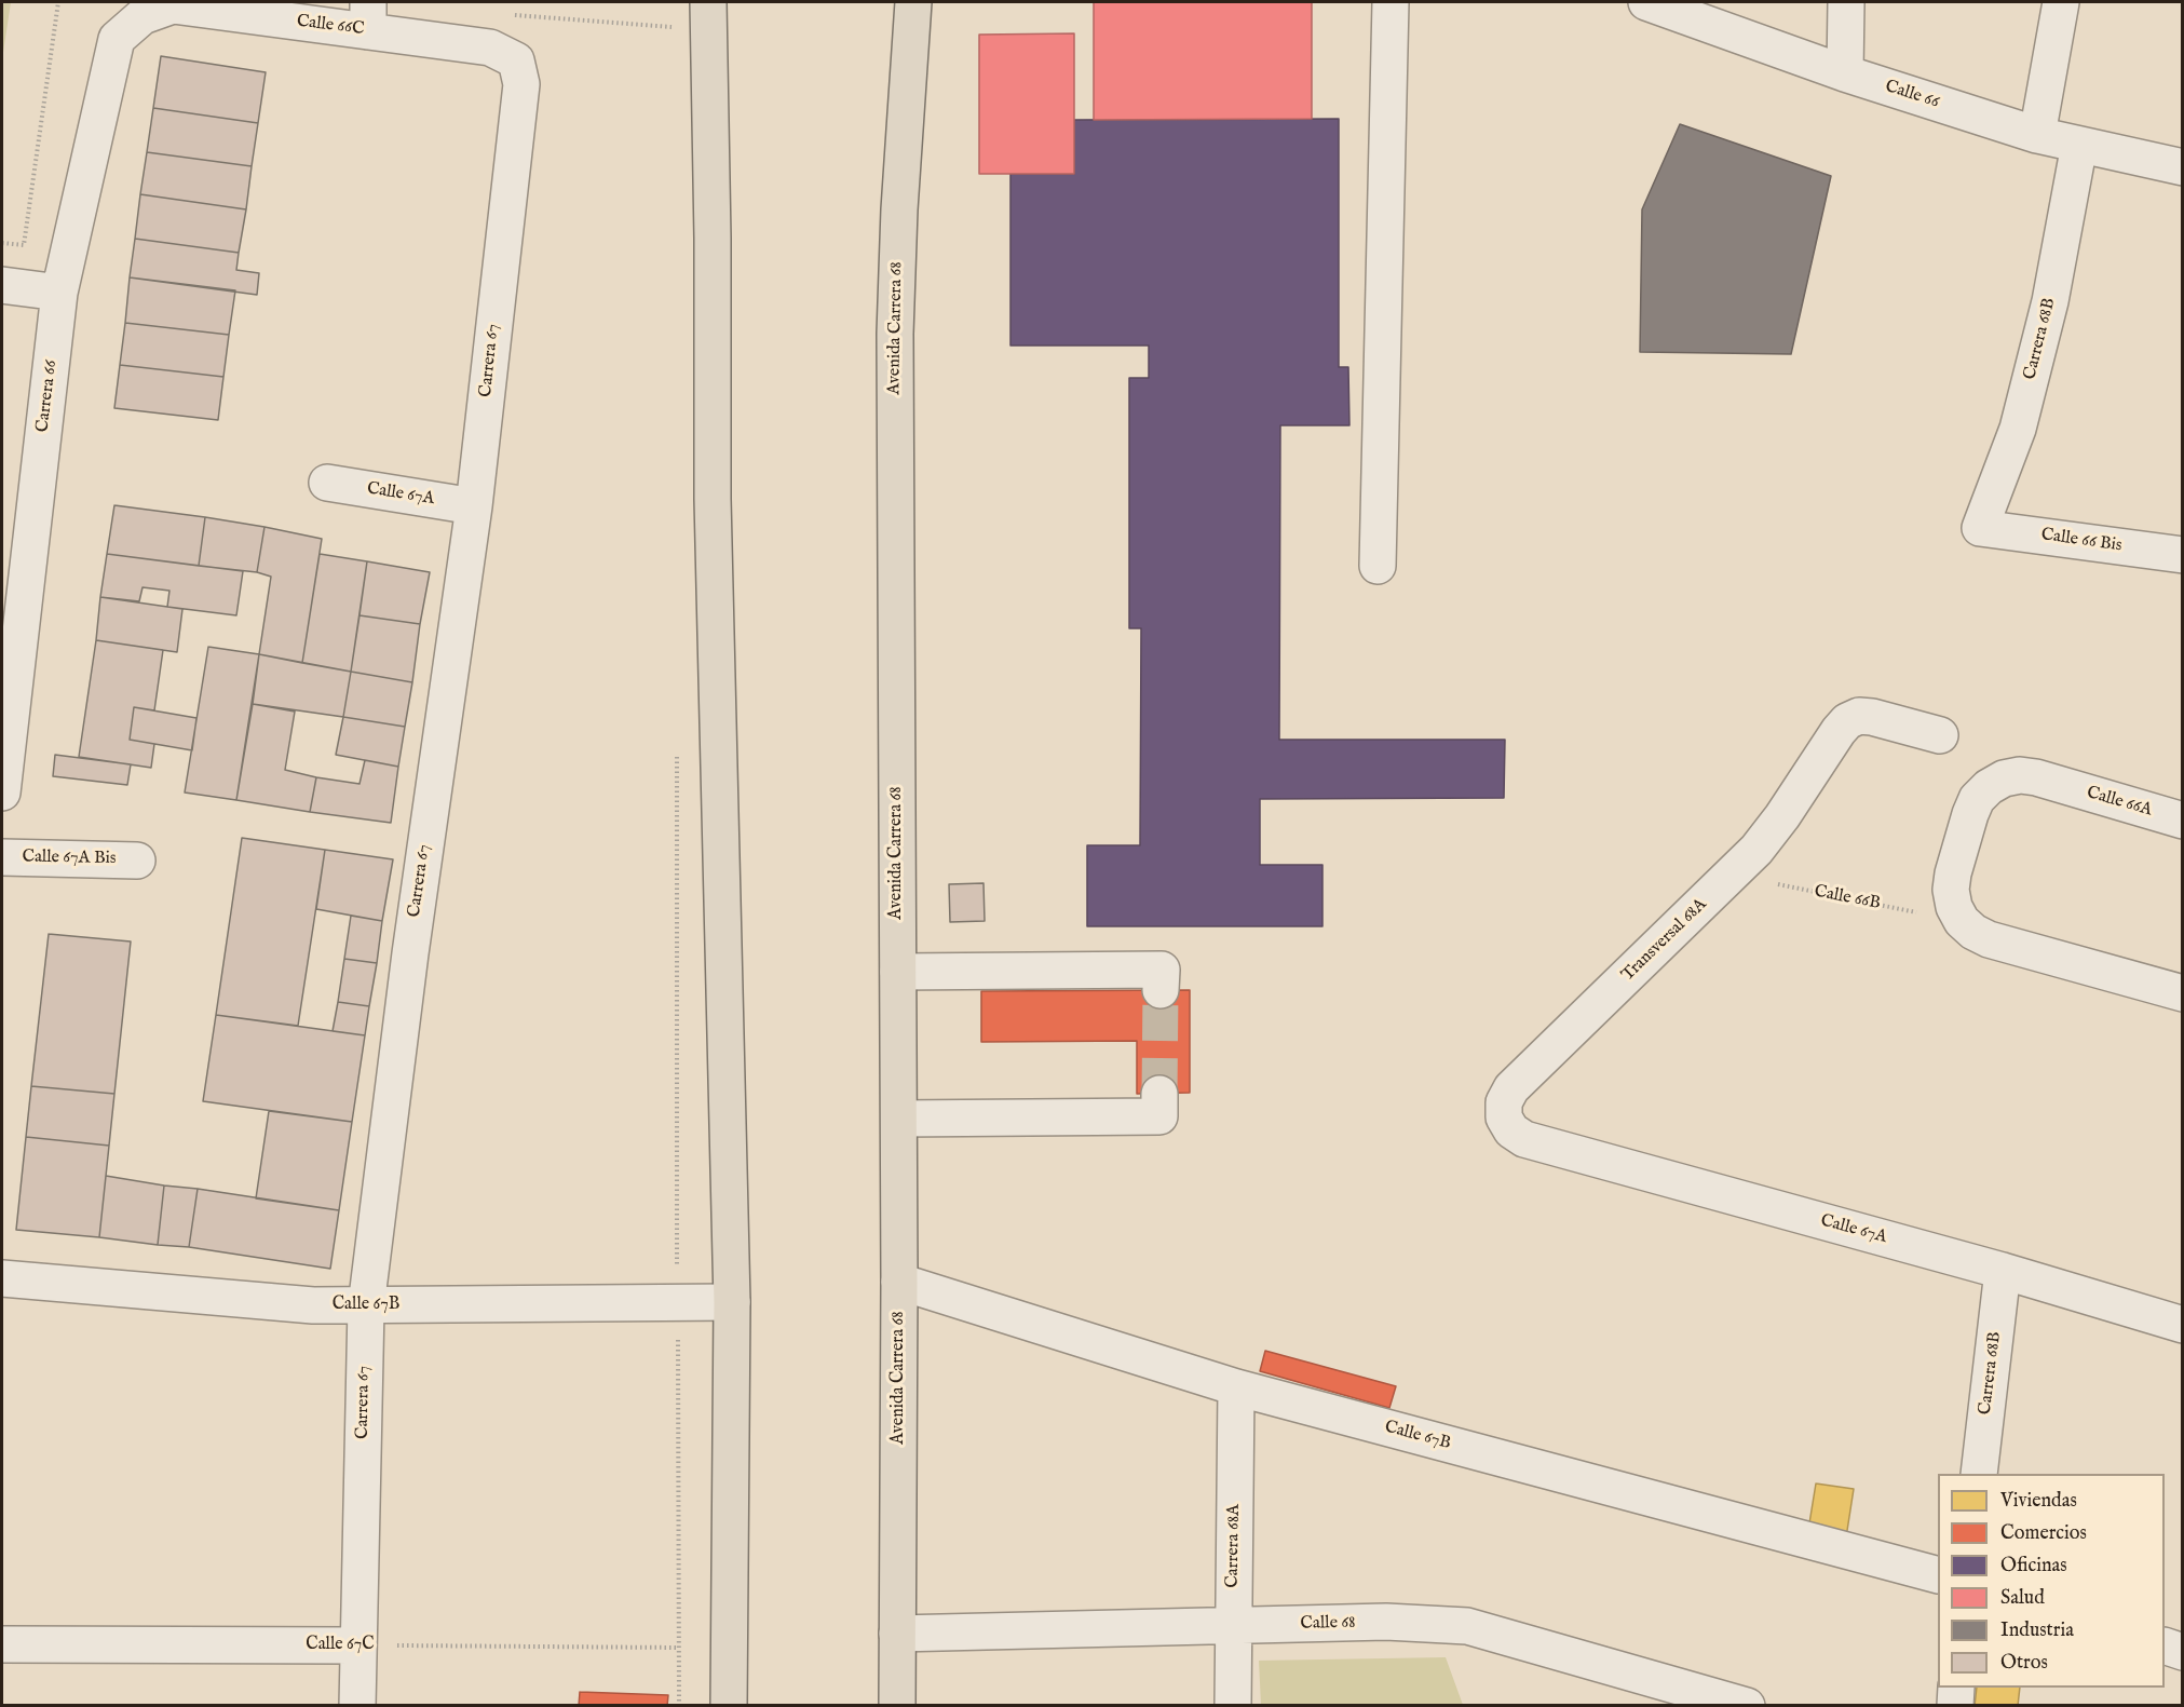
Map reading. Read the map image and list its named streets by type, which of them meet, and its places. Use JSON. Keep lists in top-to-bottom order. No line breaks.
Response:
{"streets":{"main road":["Avenida Carrera 68"],"street":["Calle 66C","Calle 66","Carrera 68B","Carrera 67","Carrera 66","Calle 67A","Calle 66 Bis","Calle 66A","Calle 67A Bis","Transversal 68A","Calle 67B","Carrera 68A","Calle 68","Calle 67C"],"path":["Calle 66B"]},"crossings":[["Calle 66C","Carrera 67"],["Calle 66C","Carrera 66"],["Calle 66","Carrera 68B"],["Avenida Carrera 68","Calle 67B"],["Avenida Carrera 68","Calle 68"],["Carrera 68B","Calle 67A"],["Carrera 68B","Calle 66 Bis"],["Carrera 67","Calle 67A"],["Carrera 67","Calle 67B"],["Carrera 67","Calle 67C"],["Calle 67A","Transversal 68A"],["Calle 66A","Calle 66B"],["Calle 66B","Transversal 68A"],["Calle 67B","Carrera 68A"],["Carrera 68A","Calle 68"]],"legend":["Viviendas","Comercios","Oficinas","Salud","Industria","Otros"]}
